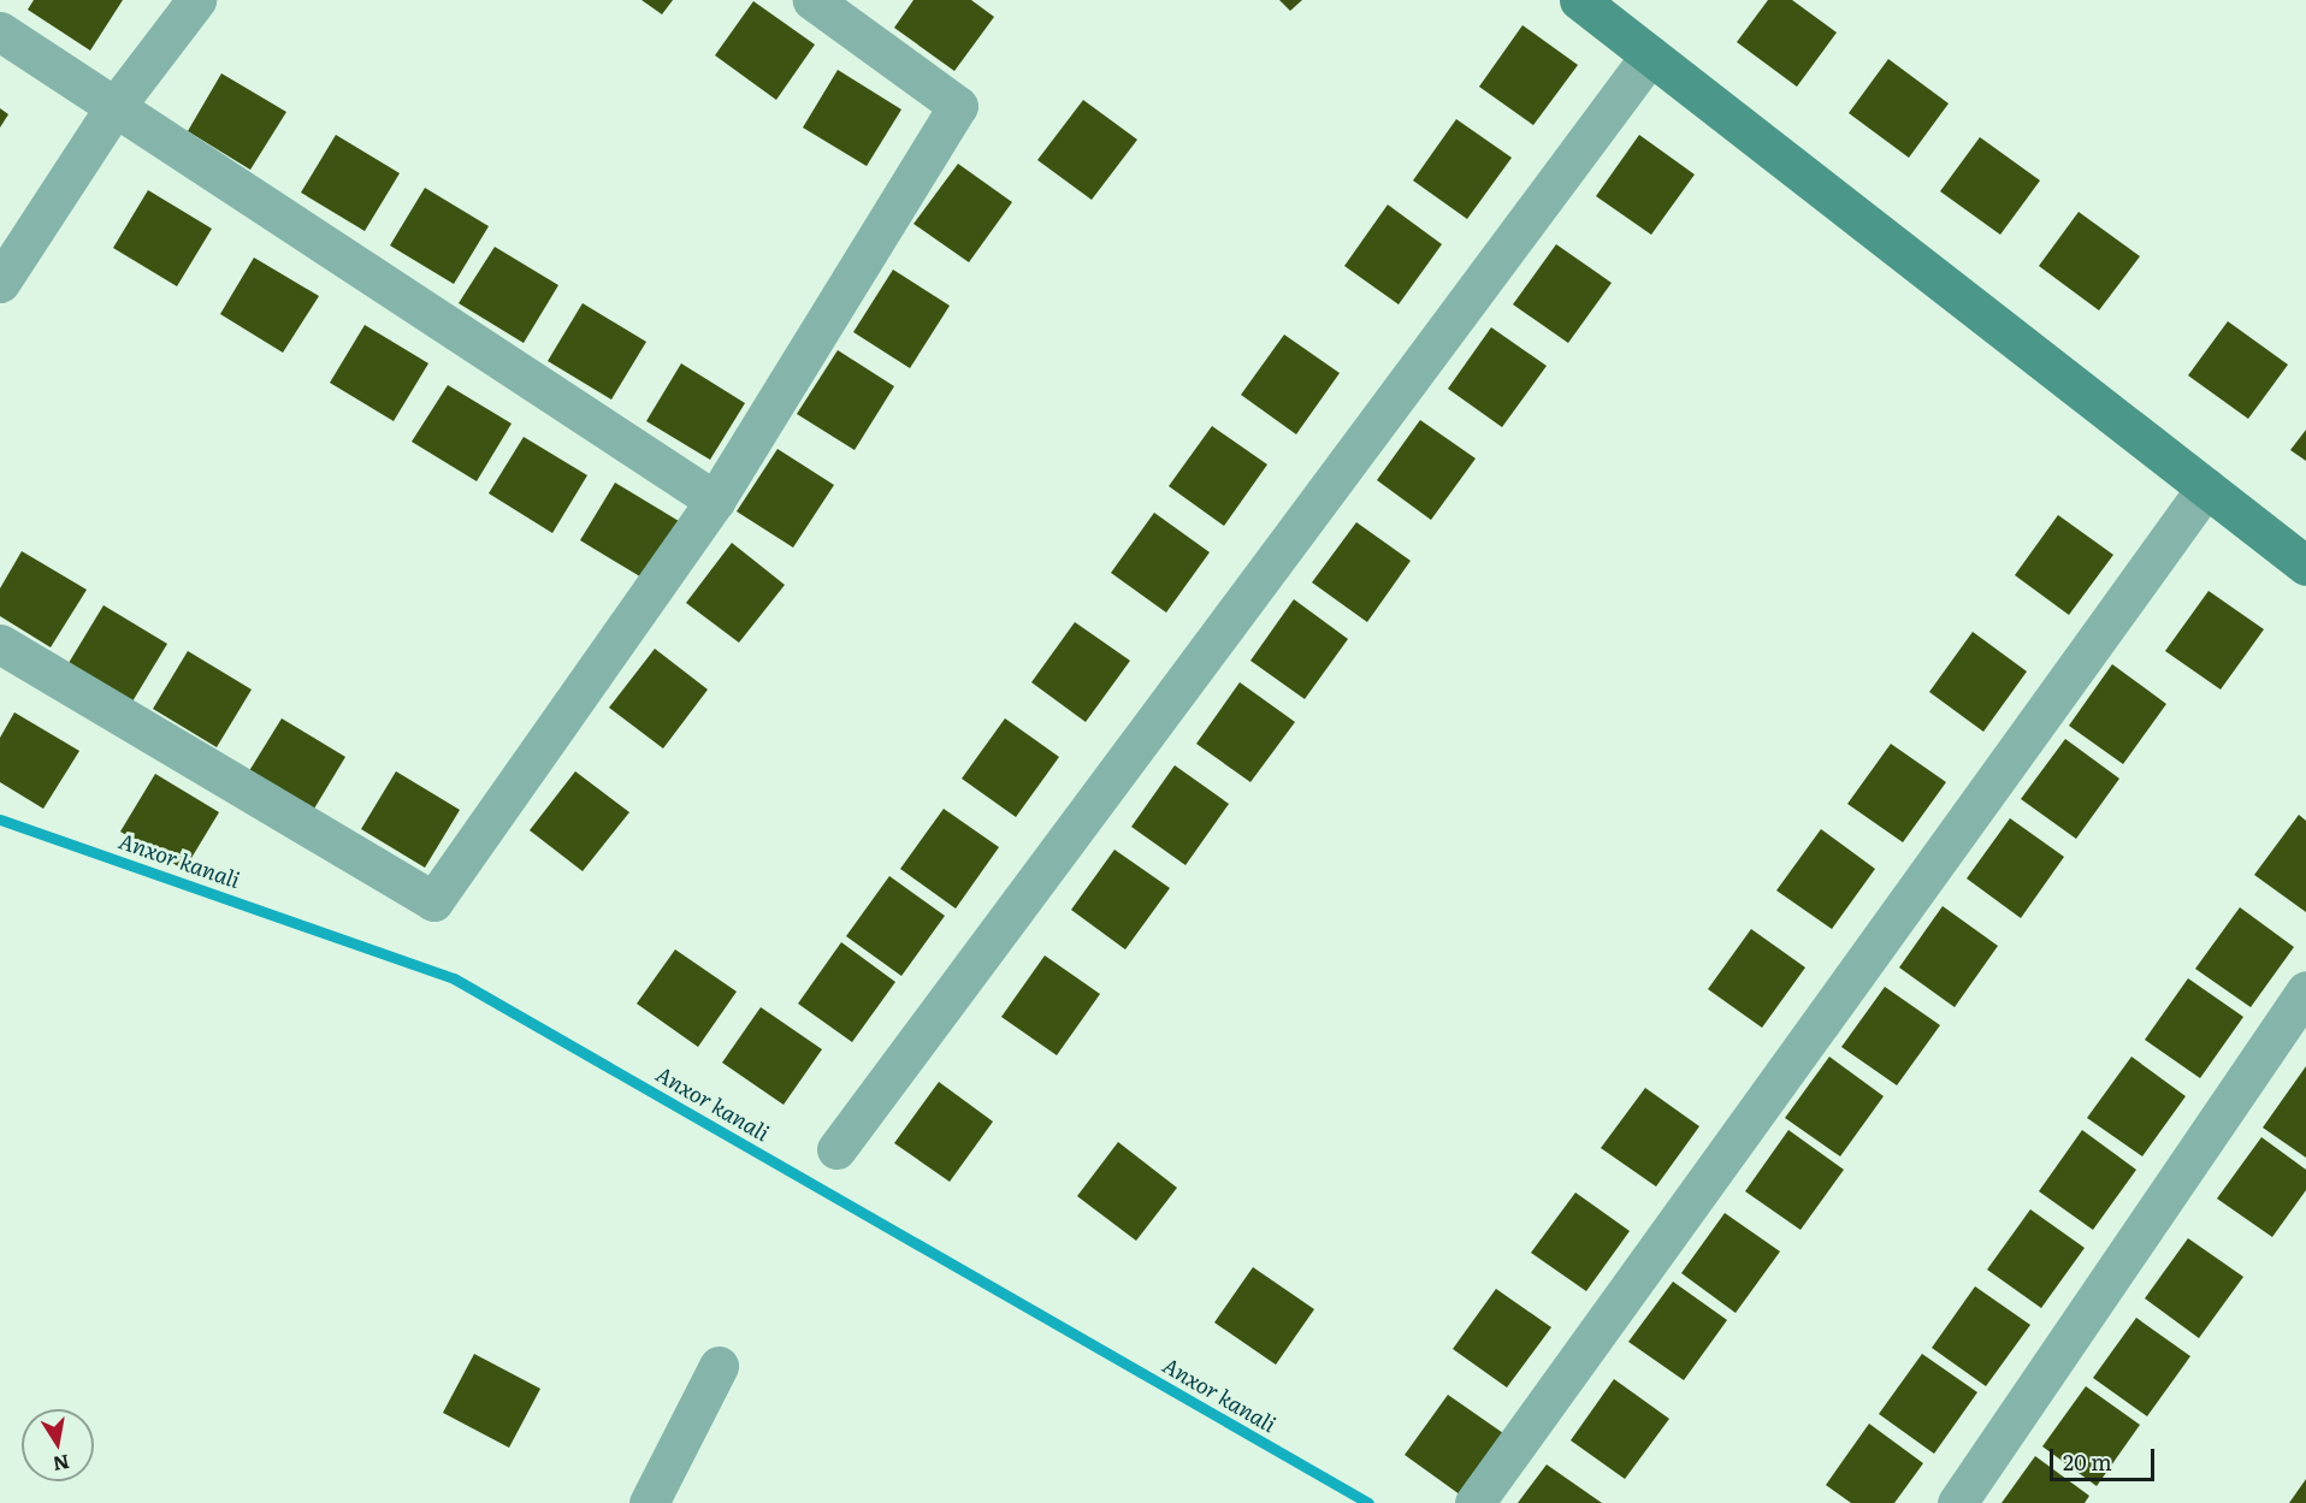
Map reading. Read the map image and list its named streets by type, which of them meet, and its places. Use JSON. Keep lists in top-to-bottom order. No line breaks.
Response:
{"water":["Anxor kanali"],"scale_bar":"20 m","north":"bottom"}
